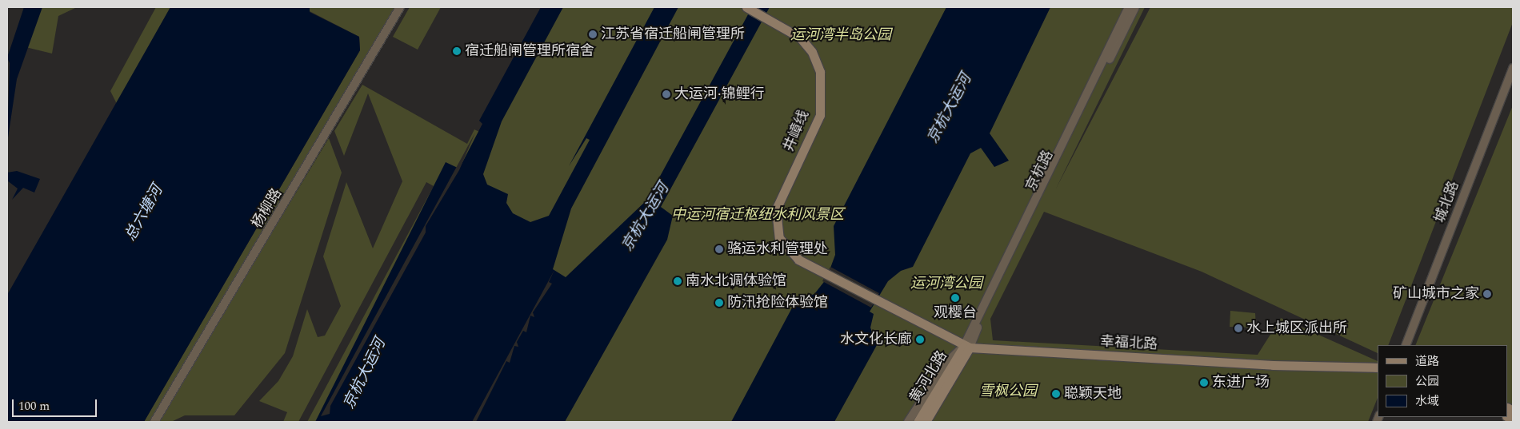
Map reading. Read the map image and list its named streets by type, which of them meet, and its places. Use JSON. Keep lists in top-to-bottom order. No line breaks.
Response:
{"streets":{"main road":["井嶂线","幸福北路","黄河北路"],"street":["京杭路","城北路","杨柳路"]},"crossings":[["井嶂线","幸福北路"],["京杭路","幸福北路"],["京杭路","黄河北路"],["幸福北路","黄河北路"]],"water":["京杭大运河","总六塘河"],"parks":["运河湾半岛公园","中运河宿迁枢纽水利风景区","运河湾公园","雪枫公园"],"places":["江苏省宿迁船闸管理所","宿迁船闸管理所宿舍","大运河·锦鲤行","骆运水利管理处","南水北调体验馆","矿山城市之家","观樱台","防汛抢险体验馆","水上城区派出所","水文化长廊","东进广场","聪颖天地"],"legend":["道路","公园","水域"],"scale_bar":"100 m"}
